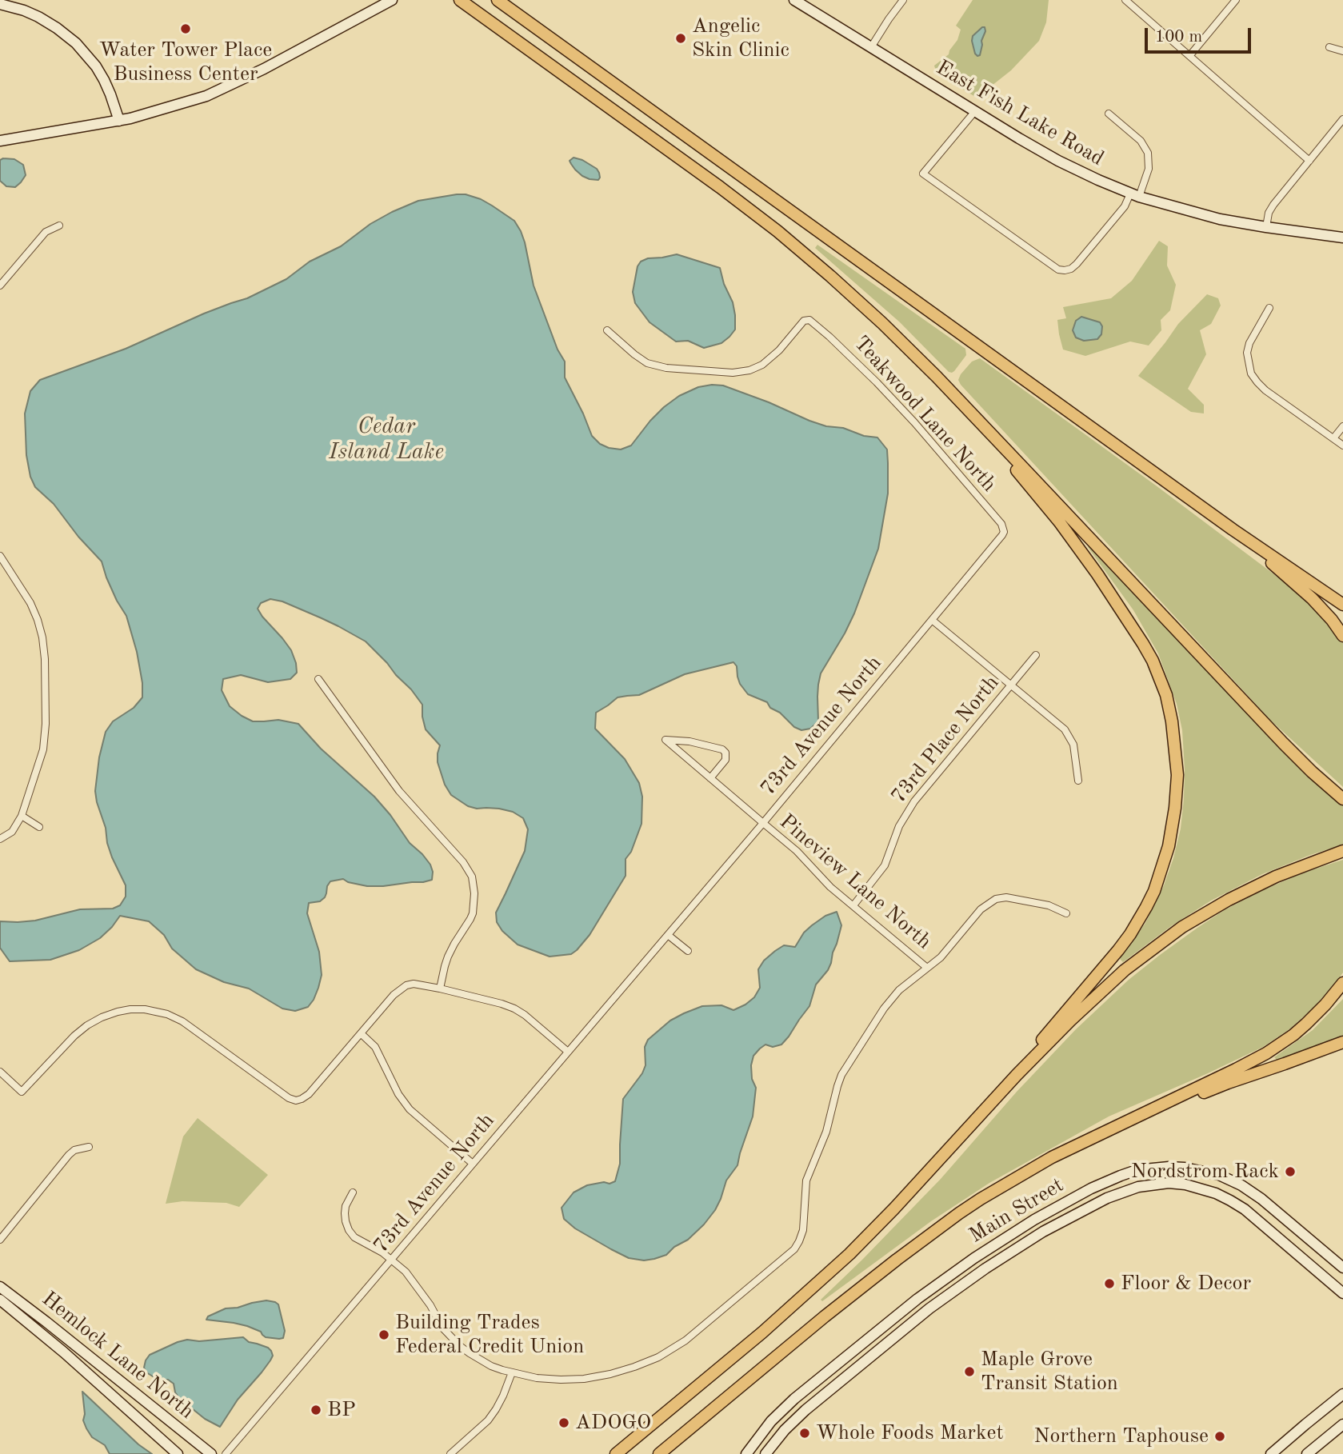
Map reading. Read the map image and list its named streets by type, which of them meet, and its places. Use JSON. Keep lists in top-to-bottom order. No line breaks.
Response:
{"streets":{"street":["East Fish Lake Road","Teakwood Lane North","73rd Avenue North","73rd Place North","Pineview Lane North","Main Street","Hemlock Lane North"]},"crossings":[["Teakwood Lane North","73rd Avenue North"],["73rd Avenue North","Pineview Lane North"],["73rd Place North","Pineview Lane North"]],"water":["Cedar Island Lake"],"places":["Water Tower Place Business Center","Angelic Skin Clinic","Nordstrom Rack","Floor & Decor","Building Trades Federal Credit Union","Maple Grove Transit Station","BP","ADOGO","Whole Foods Market","Northern Taphouse"],"scale_bar":"100 m"}
